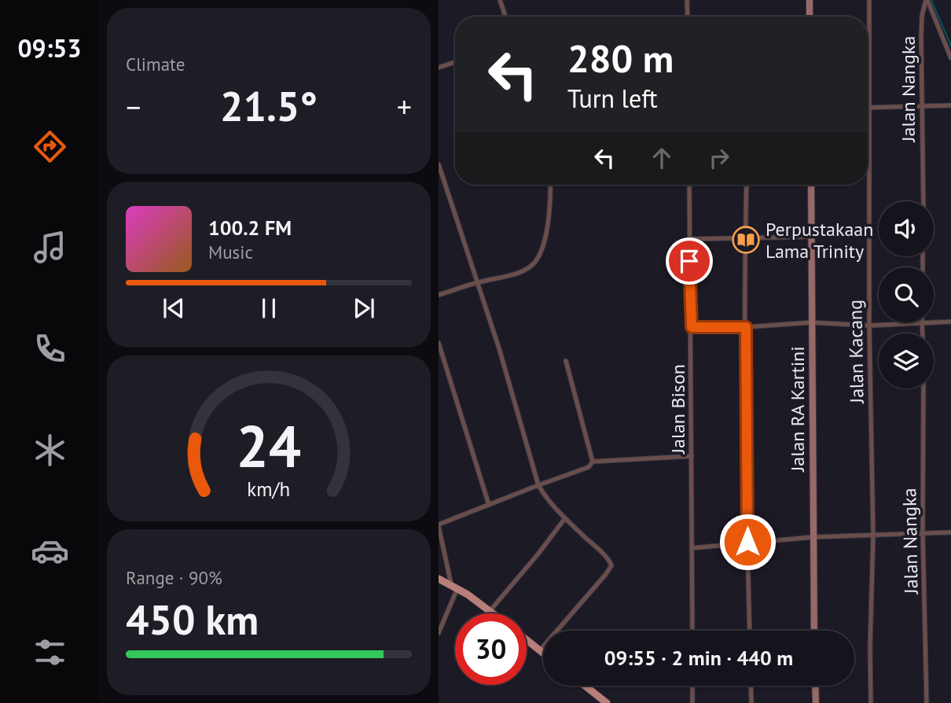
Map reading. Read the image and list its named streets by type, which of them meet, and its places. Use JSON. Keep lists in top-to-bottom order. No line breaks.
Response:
{"streets":{"main road":["Jalan RA Kartini"],"street":["Jalan Nangka","Jalan Kacang","Jalan Bison"]},"places":{"library":["Perpustakaan Lama Trinity"]},"page":{"tabs":"09:53","tile":["Climate",["Range · 90%","450 km"]],"turn":["280 m","Turn left"],"heat":["−","21.5°","+"],"song":["100.2 FM","Music"],"limit":"30","trip":"09:55 · 2 min · 440 m","gauge":["24","km/h"]}}
